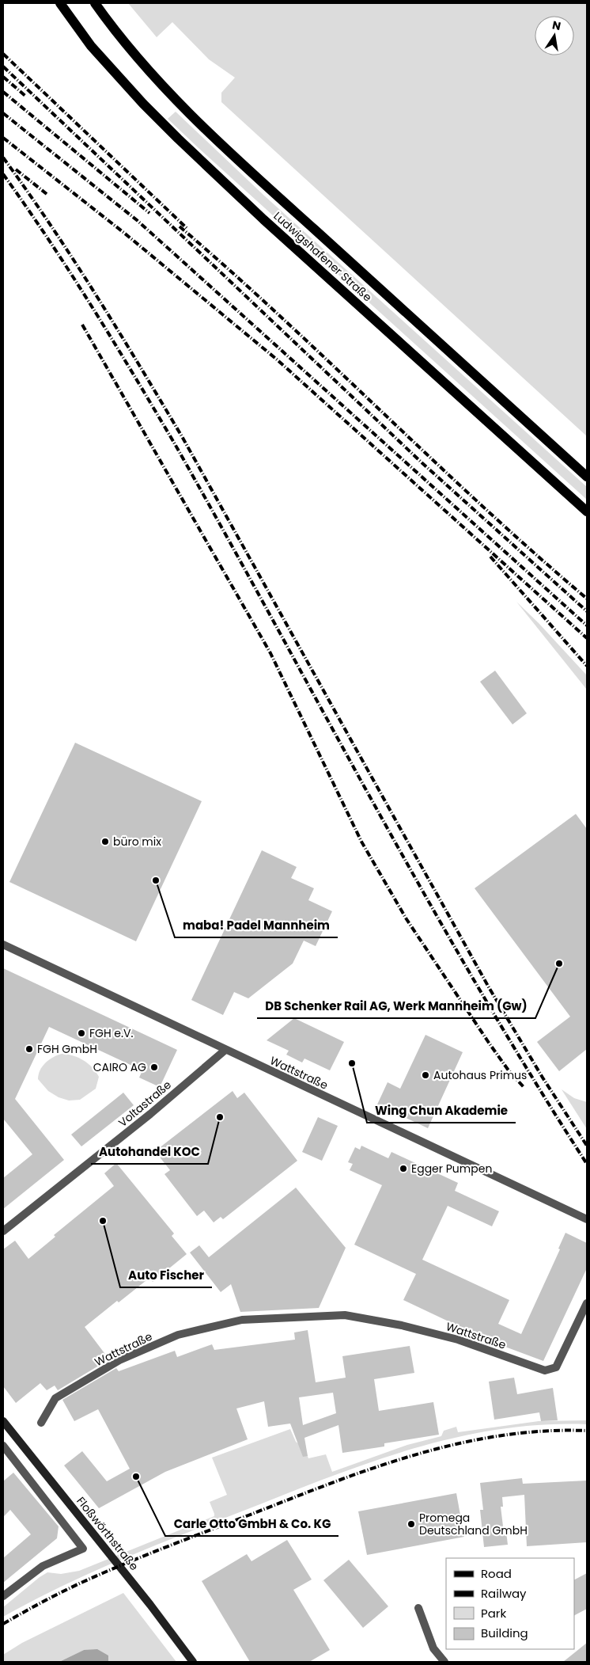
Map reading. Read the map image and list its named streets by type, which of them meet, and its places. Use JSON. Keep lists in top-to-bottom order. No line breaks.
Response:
{"streets":{"main road":["Ludwigshafener Straße","Floßwörthstraße"],"street":["Wattstraße","Voltastraße"]},"crossings":[["Wattstraße","Voltastraße"]],"places":["büro mix","maba! Padel Mannheim","DB Schenker Rail AG, Werk Mannheim (Gw)","FGH e.V.","FGH GmbH","Wing Chun Akademie","CAIRO AG","Autohaus Primus","Autohandel KOC","Egger Pumpen","Auto Fischer","Carle Otto GmbH & Co. KG","Promega Deutschland GmbH"],"legend":["Road","Railway","Park","Building"],"north":"top"}
